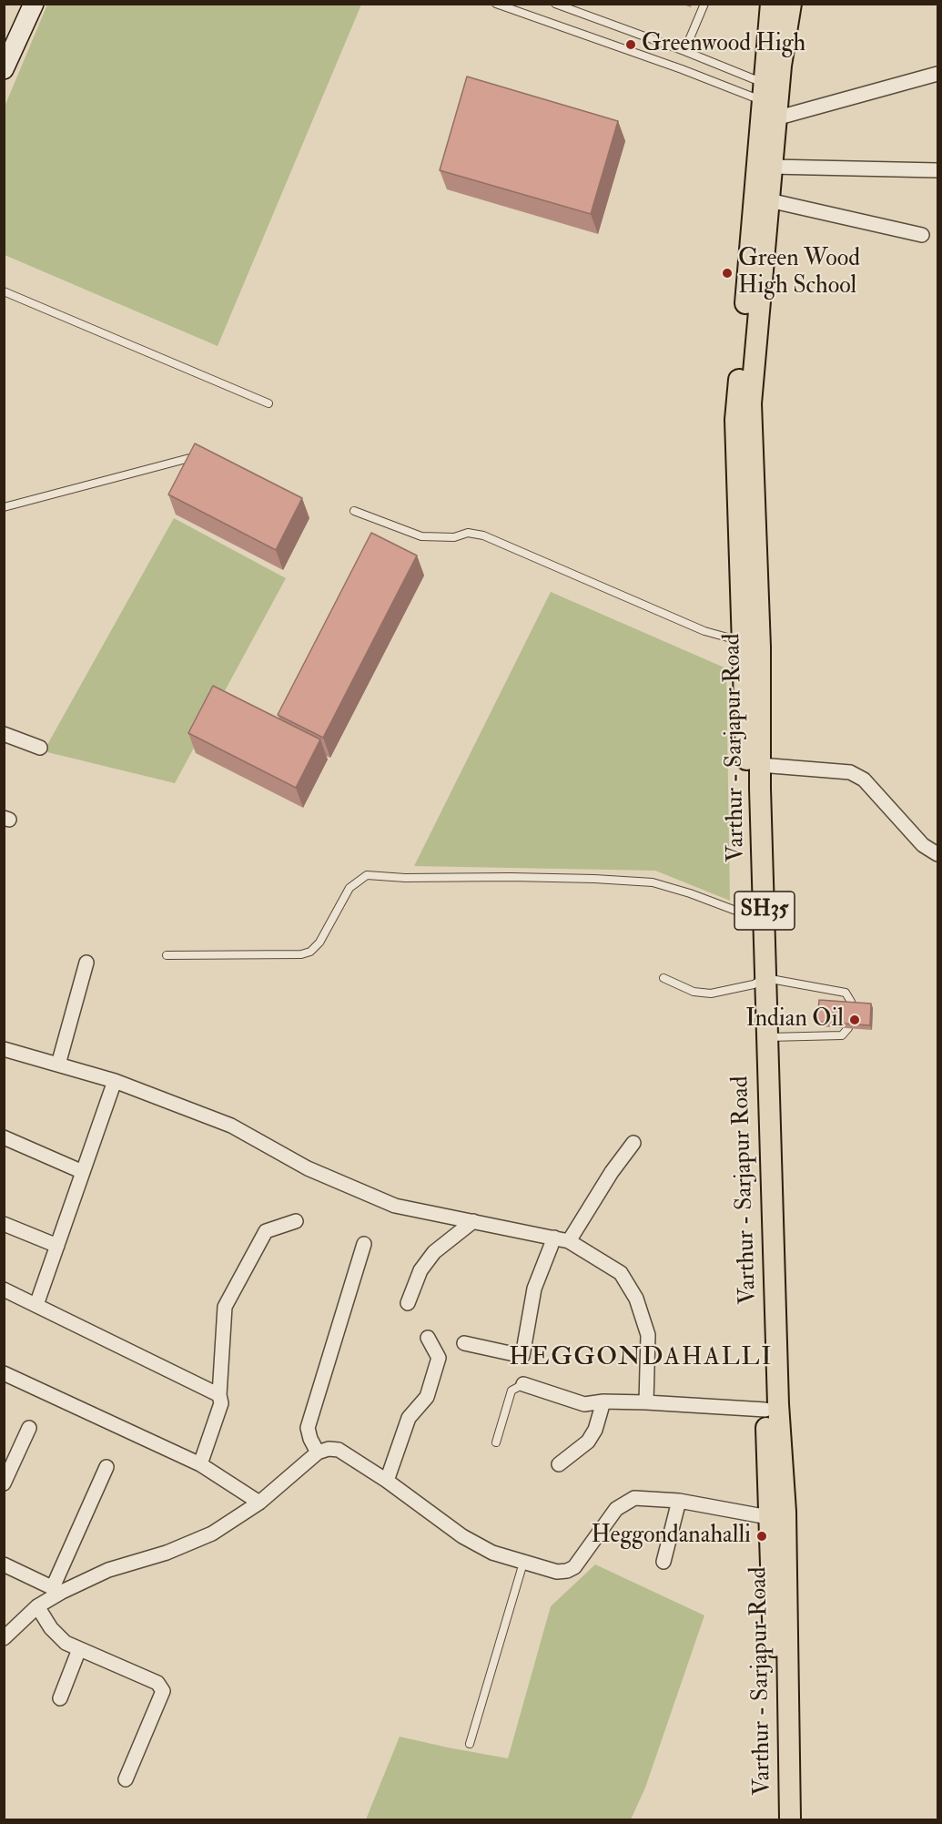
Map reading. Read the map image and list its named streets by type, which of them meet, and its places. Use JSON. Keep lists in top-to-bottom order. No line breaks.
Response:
{"streets":{"main road":["Varthur - Sarjapur Road","SH35"]},"districts":["HEGGONDAHALLI"],"places":["Greenwood High","Green Wood High School","Indian Oil","Heggondanahalli"]}
